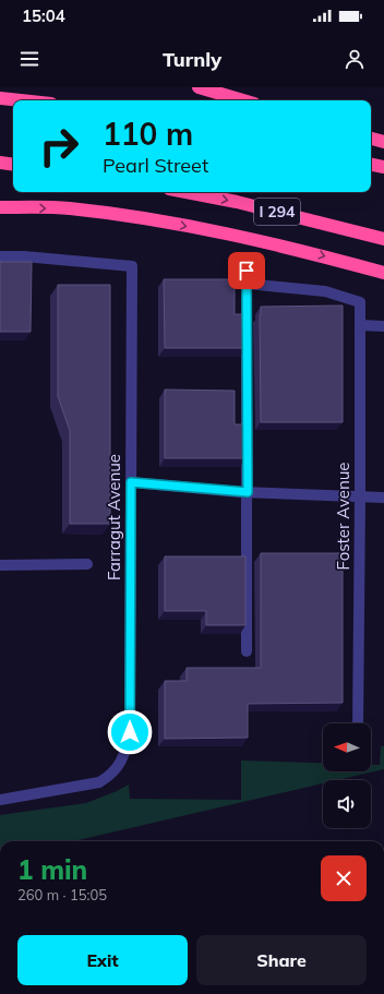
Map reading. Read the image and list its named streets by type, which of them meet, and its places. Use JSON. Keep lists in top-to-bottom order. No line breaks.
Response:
{"streets":{"highway":["I 294"],"street":["Foster Avenue","Farragut Avenue"]},"north":"left","page":{"status":"15:04","header":"Turnly","turn":["110 m","Pearl Street"],"heading":["1 min","260 m · 15:05"],"buttons":["Exit","Share"]}}
